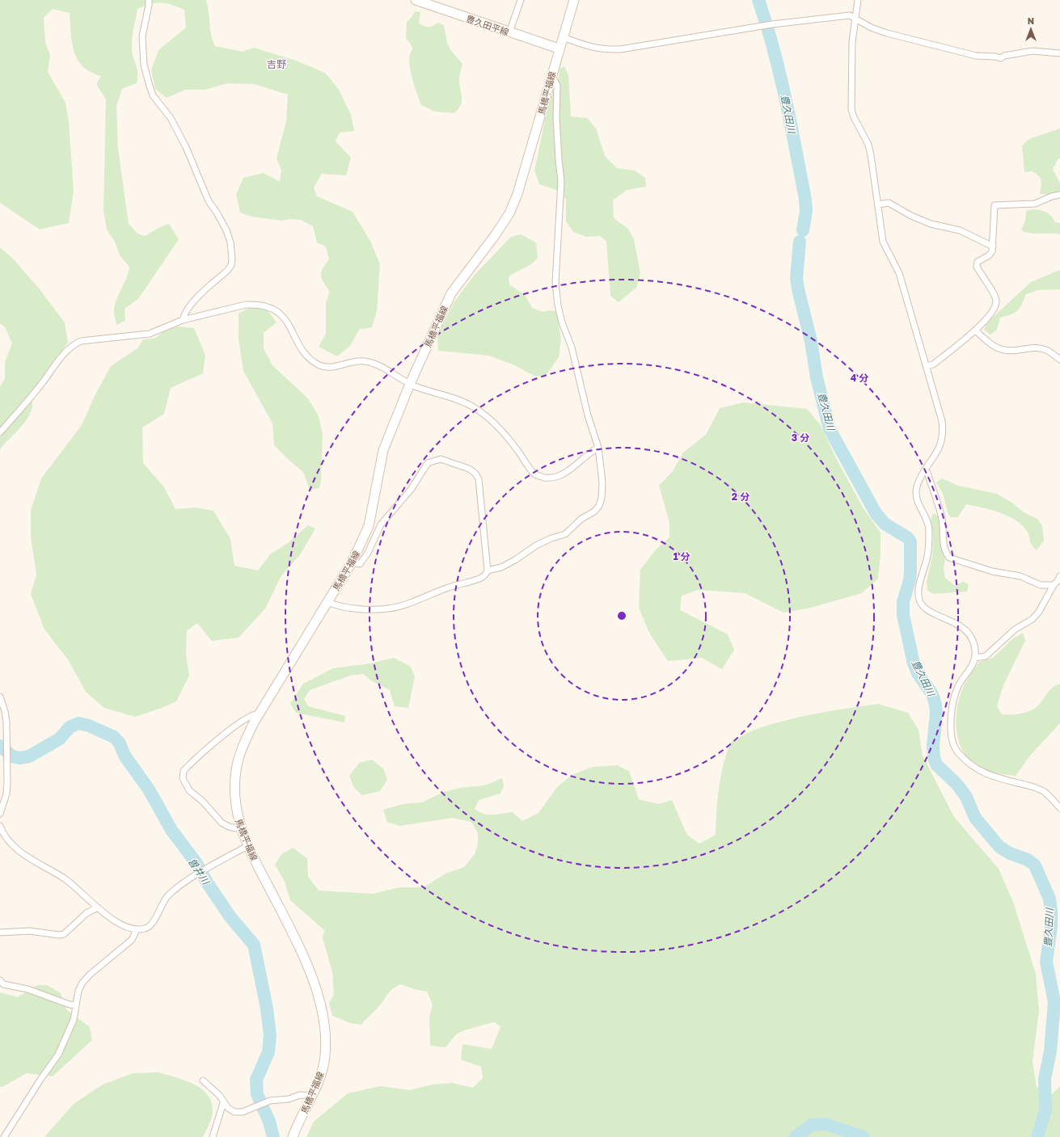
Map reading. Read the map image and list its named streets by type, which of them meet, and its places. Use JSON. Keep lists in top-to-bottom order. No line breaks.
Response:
{"streets":{"main road":["豊久田平線","馬橋平福線"]},"crossings":[["豊久田平線","馬橋平福線"]],"districts":["吉野"],"water":["豊久田川","曽井川"],"north":"top","rings":["4 分","3 分","2 分","1 分"]}
